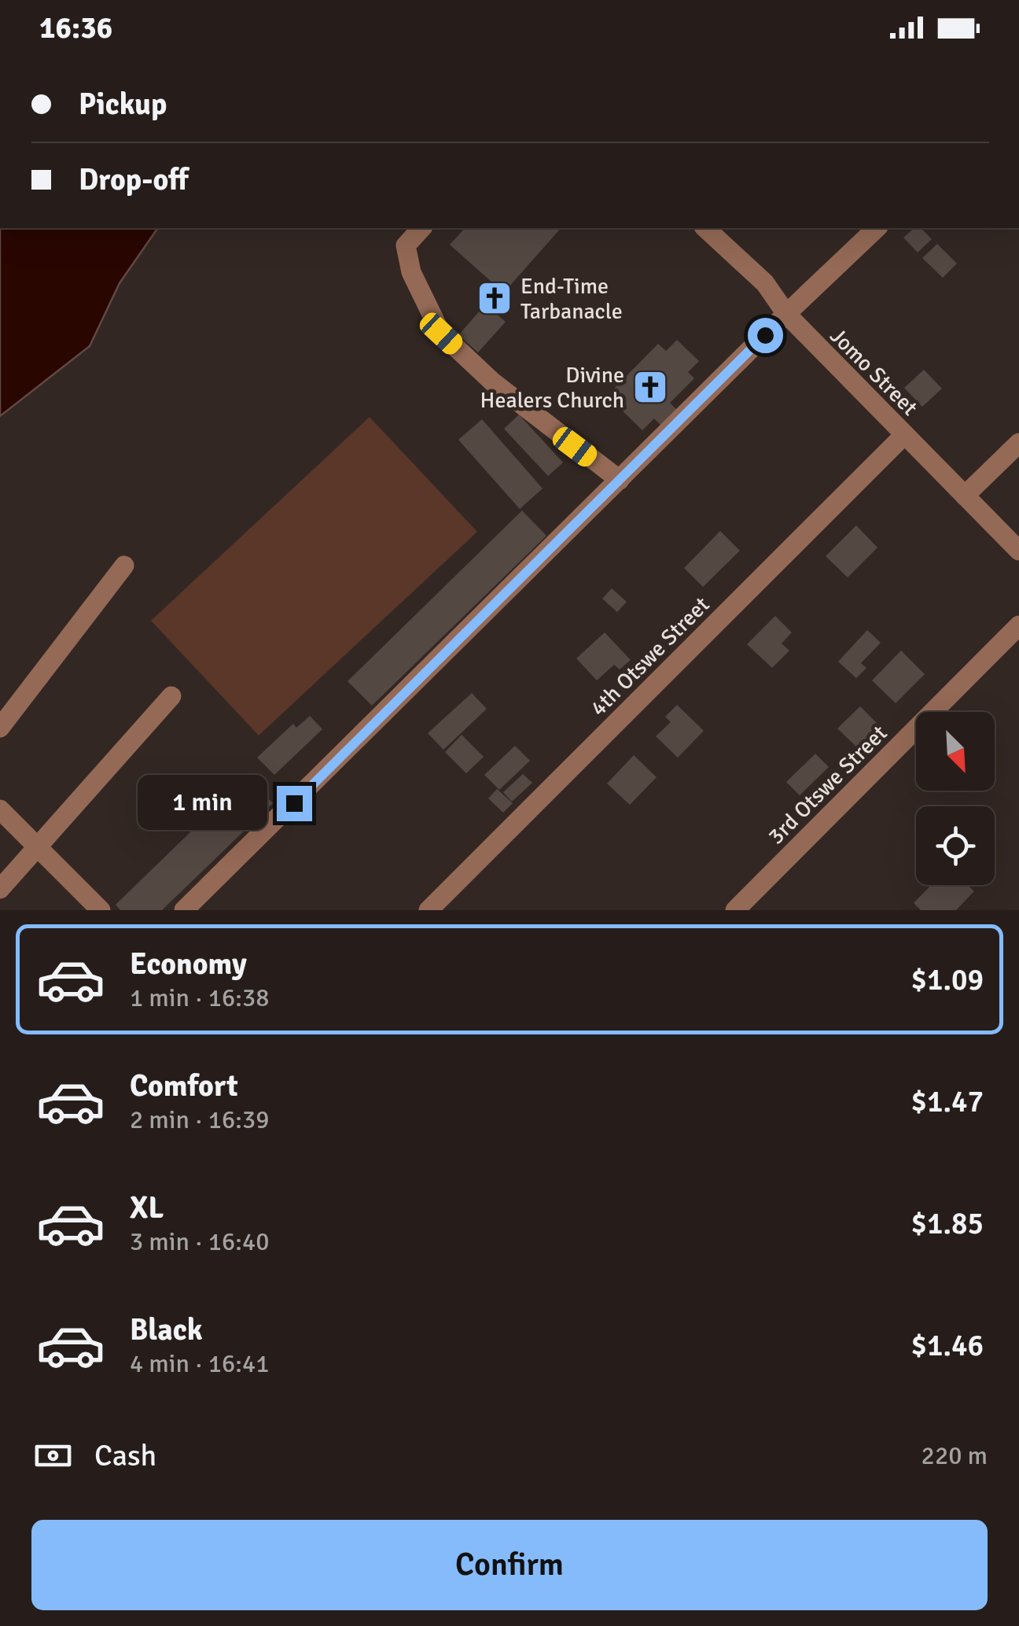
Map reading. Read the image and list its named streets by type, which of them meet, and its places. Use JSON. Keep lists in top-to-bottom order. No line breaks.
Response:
{"streets":{"street":["Jomo Street","4th Otswe Street","3rd Otswe Street"]},"crossings":[["Jomo Street","4th Otswe Street"]],"places":{"church":["End-Time Tarbanacle","Divine Healers Church"]},"north":"bottom right","page":{"status":"16:36","banner":["Pickup","Drop-off"],"bubble":"1 min","list":[{"name":"Economy","note":"1 min · 16:38","value":"$1.09"},{"name":"Comfort","note":"2 min · 16:39","value":"$1.47"},{"name":"XL","note":"3 min · 16:40","value":"$1.85"},{"name":"Black","note":"4 min · 16:41","value":"$1.46"}],"pay":["Cash","220 m"],"buttons":"Confirm"}}
